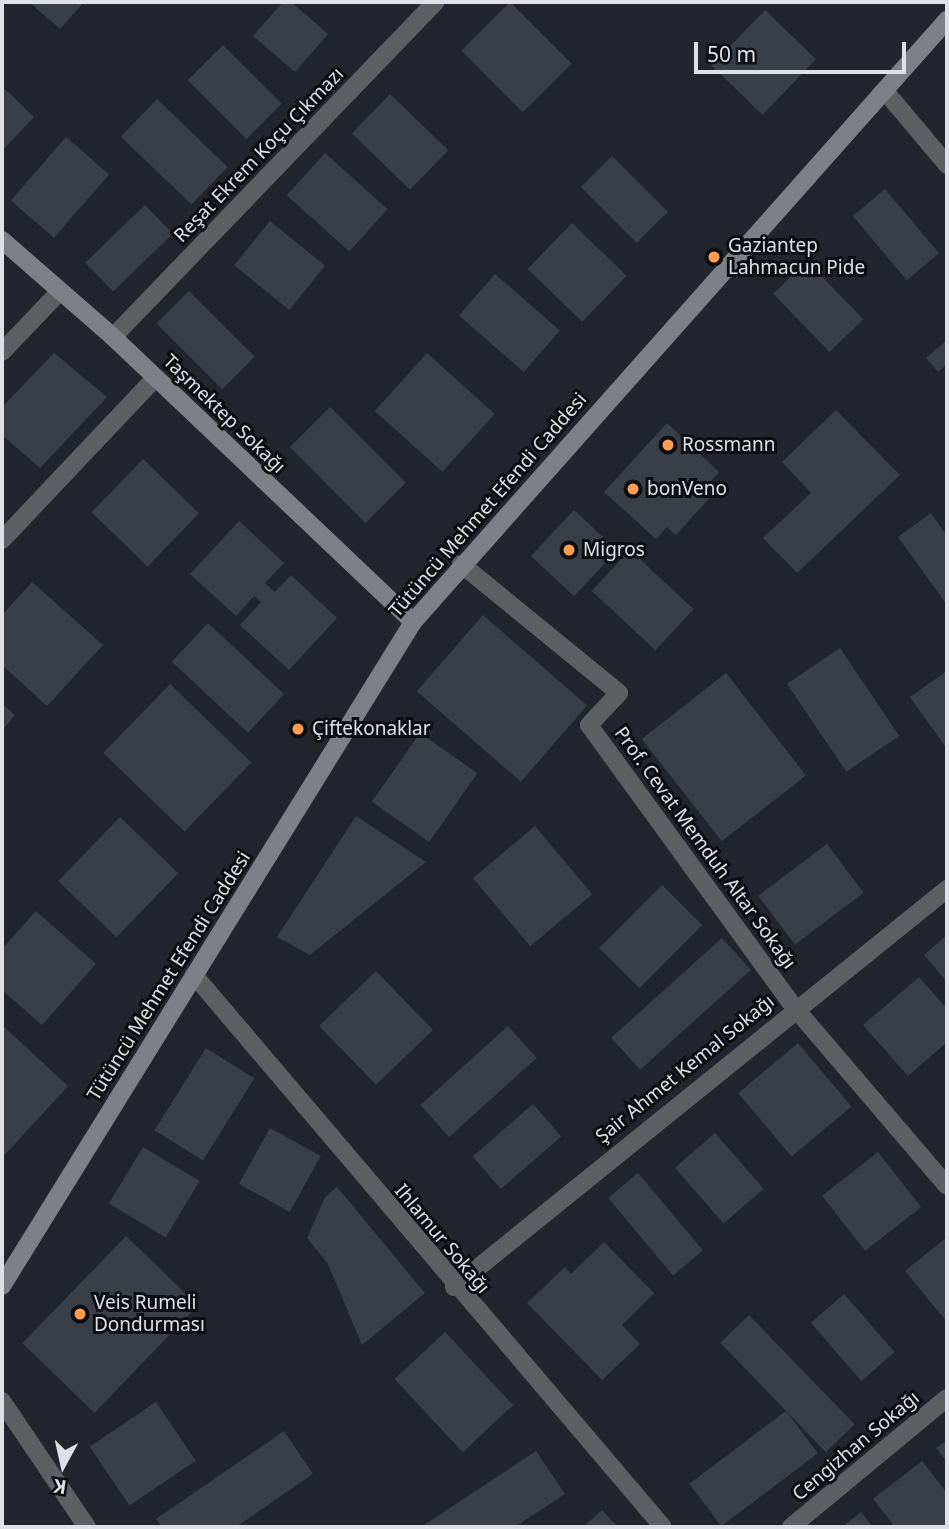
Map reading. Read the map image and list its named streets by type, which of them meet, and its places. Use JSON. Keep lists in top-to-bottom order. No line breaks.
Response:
{"streets":{"main road":["Taşmektep Sokağı","Tütüncü Mehmet Efendi Caddesi"],"street":["Reşat Ekrem Koçu Çıkmazı","Prof. Cevat Memduh Altar Sokağı","Şair Ahmet Kemal Sokağı","Ihlamur Sokağı","Cengizhan Sokağı"]},"crossings":[["Reşat Ekrem Koçu Çıkmazı","Taşmektep Sokağı"],["Taşmektep Sokağı","Tütüncü Mehmet Efendi Caddesi"],["Tütüncü Mehmet Efendi Caddesi","Prof. Cevat Memduh Altar Sokağı"],["Tütüncü Mehmet Efendi Caddesi","Ihlamur Sokağı"],["Prof. Cevat Memduh Altar Sokağı","Şair Ahmet Kemal Sokağı"],["Şair Ahmet Kemal Sokağı","Ihlamur Sokağı"]],"places":["Gaziantep Lahmacun Pide","Rossmann","bonVeno","Migros","Çiftekonaklar","Veis Rumeli Dondurması"],"scale_bar":"50 m","north":"bottom"}
